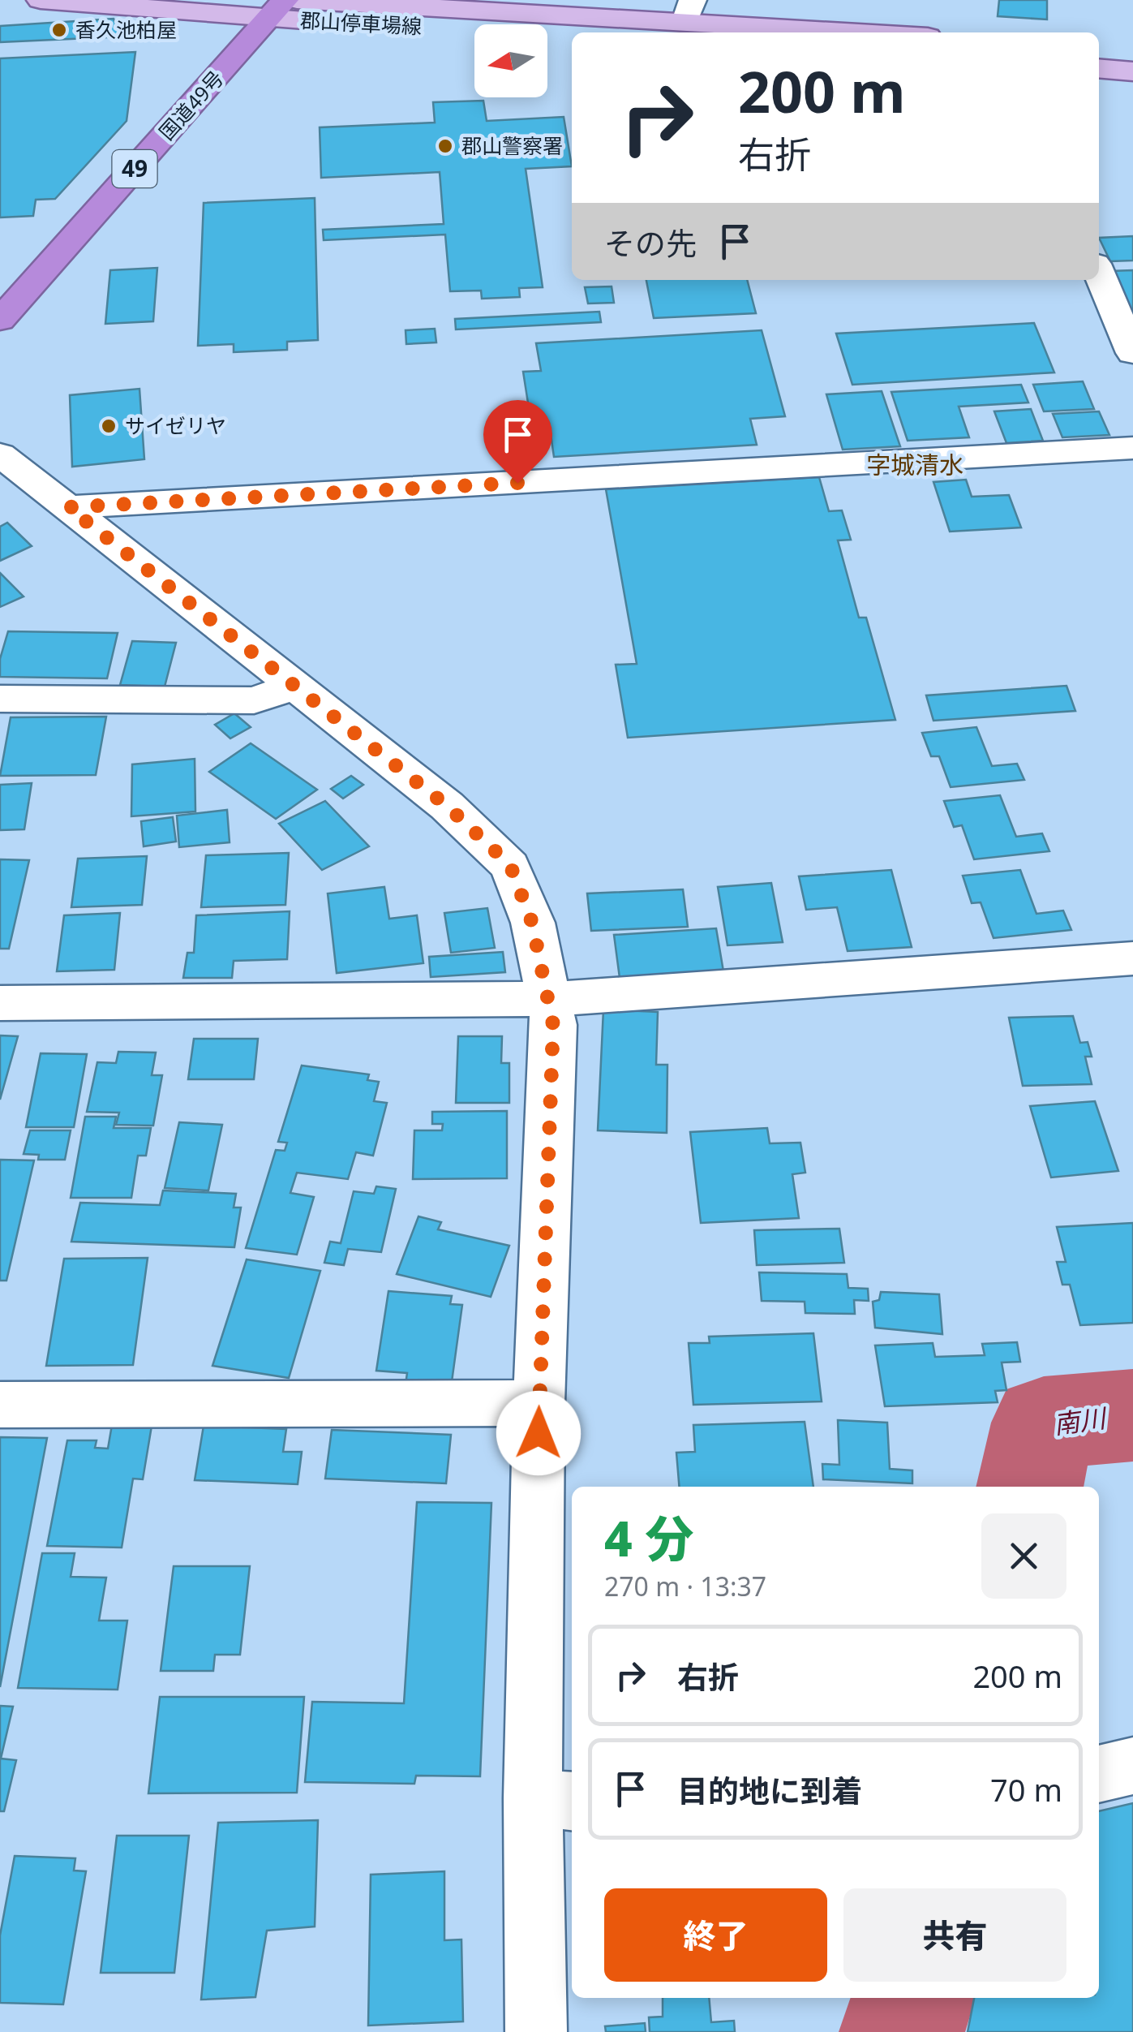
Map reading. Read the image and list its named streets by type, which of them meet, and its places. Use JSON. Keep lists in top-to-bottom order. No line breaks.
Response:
{"streets":{"highway":["国道49号","49"],"main road":["郡山停車場線"]},"crossings":[["郡山停車場線","国道49号"]],"districts":["字城清水"],"water":["南川"],"places":["香久池柏屋","郡山警察署","サイゼリヤ"],"north":"left","page":{"turn":["200 m","右折"],"then":"その先","heading":["4 分","270 m · 13:37"],"list":[{"name":"右折","value":"200 m"},{"name":"目的地に到着","value":"70 m"}],"buttons":["終了","共有"]}}
